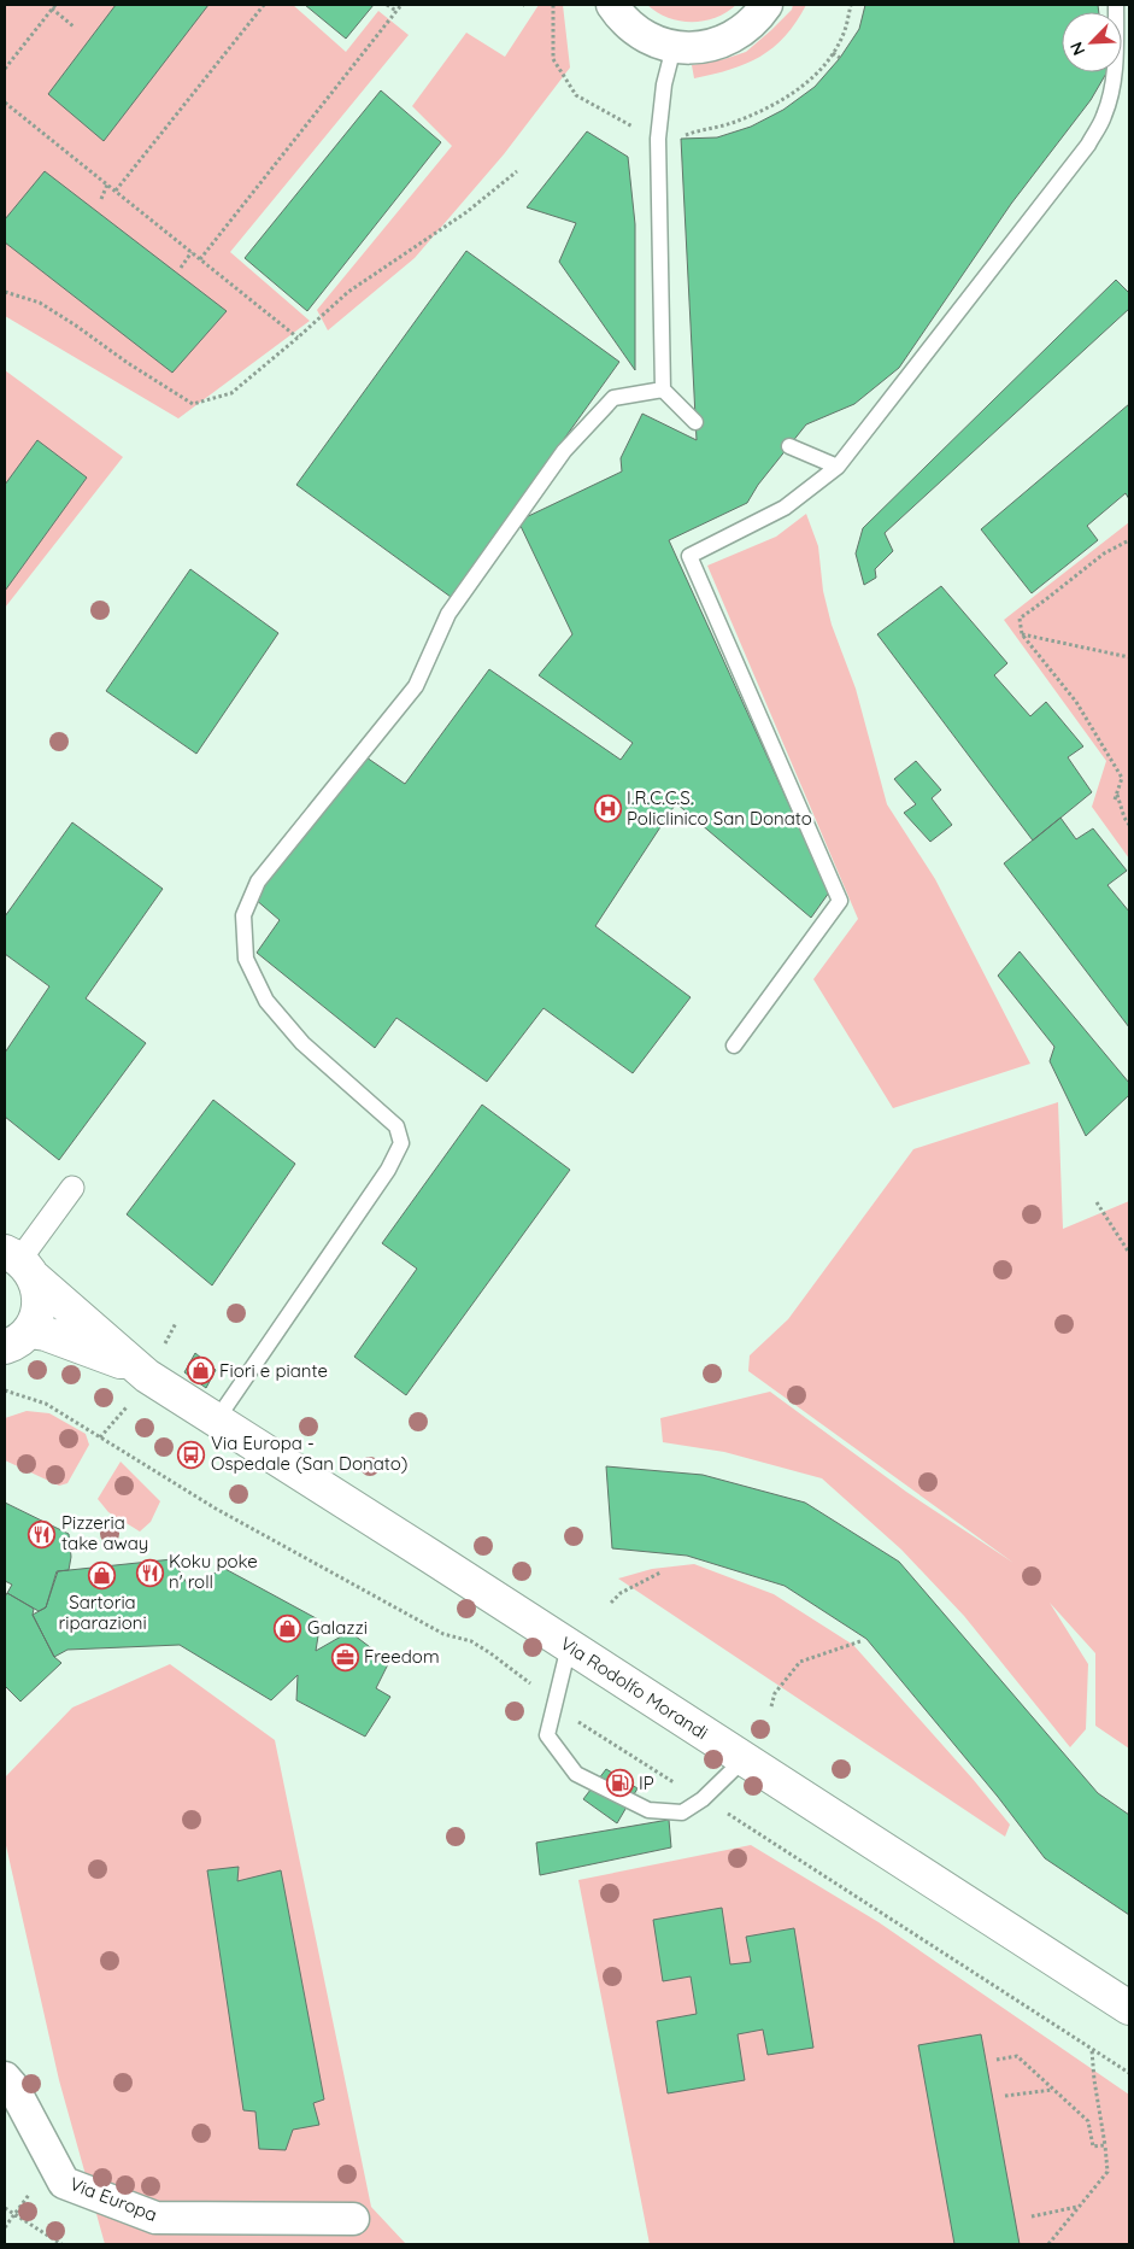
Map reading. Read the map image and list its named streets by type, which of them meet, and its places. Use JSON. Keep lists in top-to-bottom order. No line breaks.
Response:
{"streets":{"street":["Via Rodolfo Morandi","Via Europa"]},"places":{"hospital":["I.R.C.C.S. Policlinico San Donato"],"shop":["Fiori e piante","Sartoria riparazioni","Galazzi"],"bus stop":["Via Europa - Ospedale (San Donato)"],"restaurant":["Pizzeria take away","Koku poke n' roll"],"office":["Freedom"],"fuel station":["IP"]},"north":"bottom left"}
